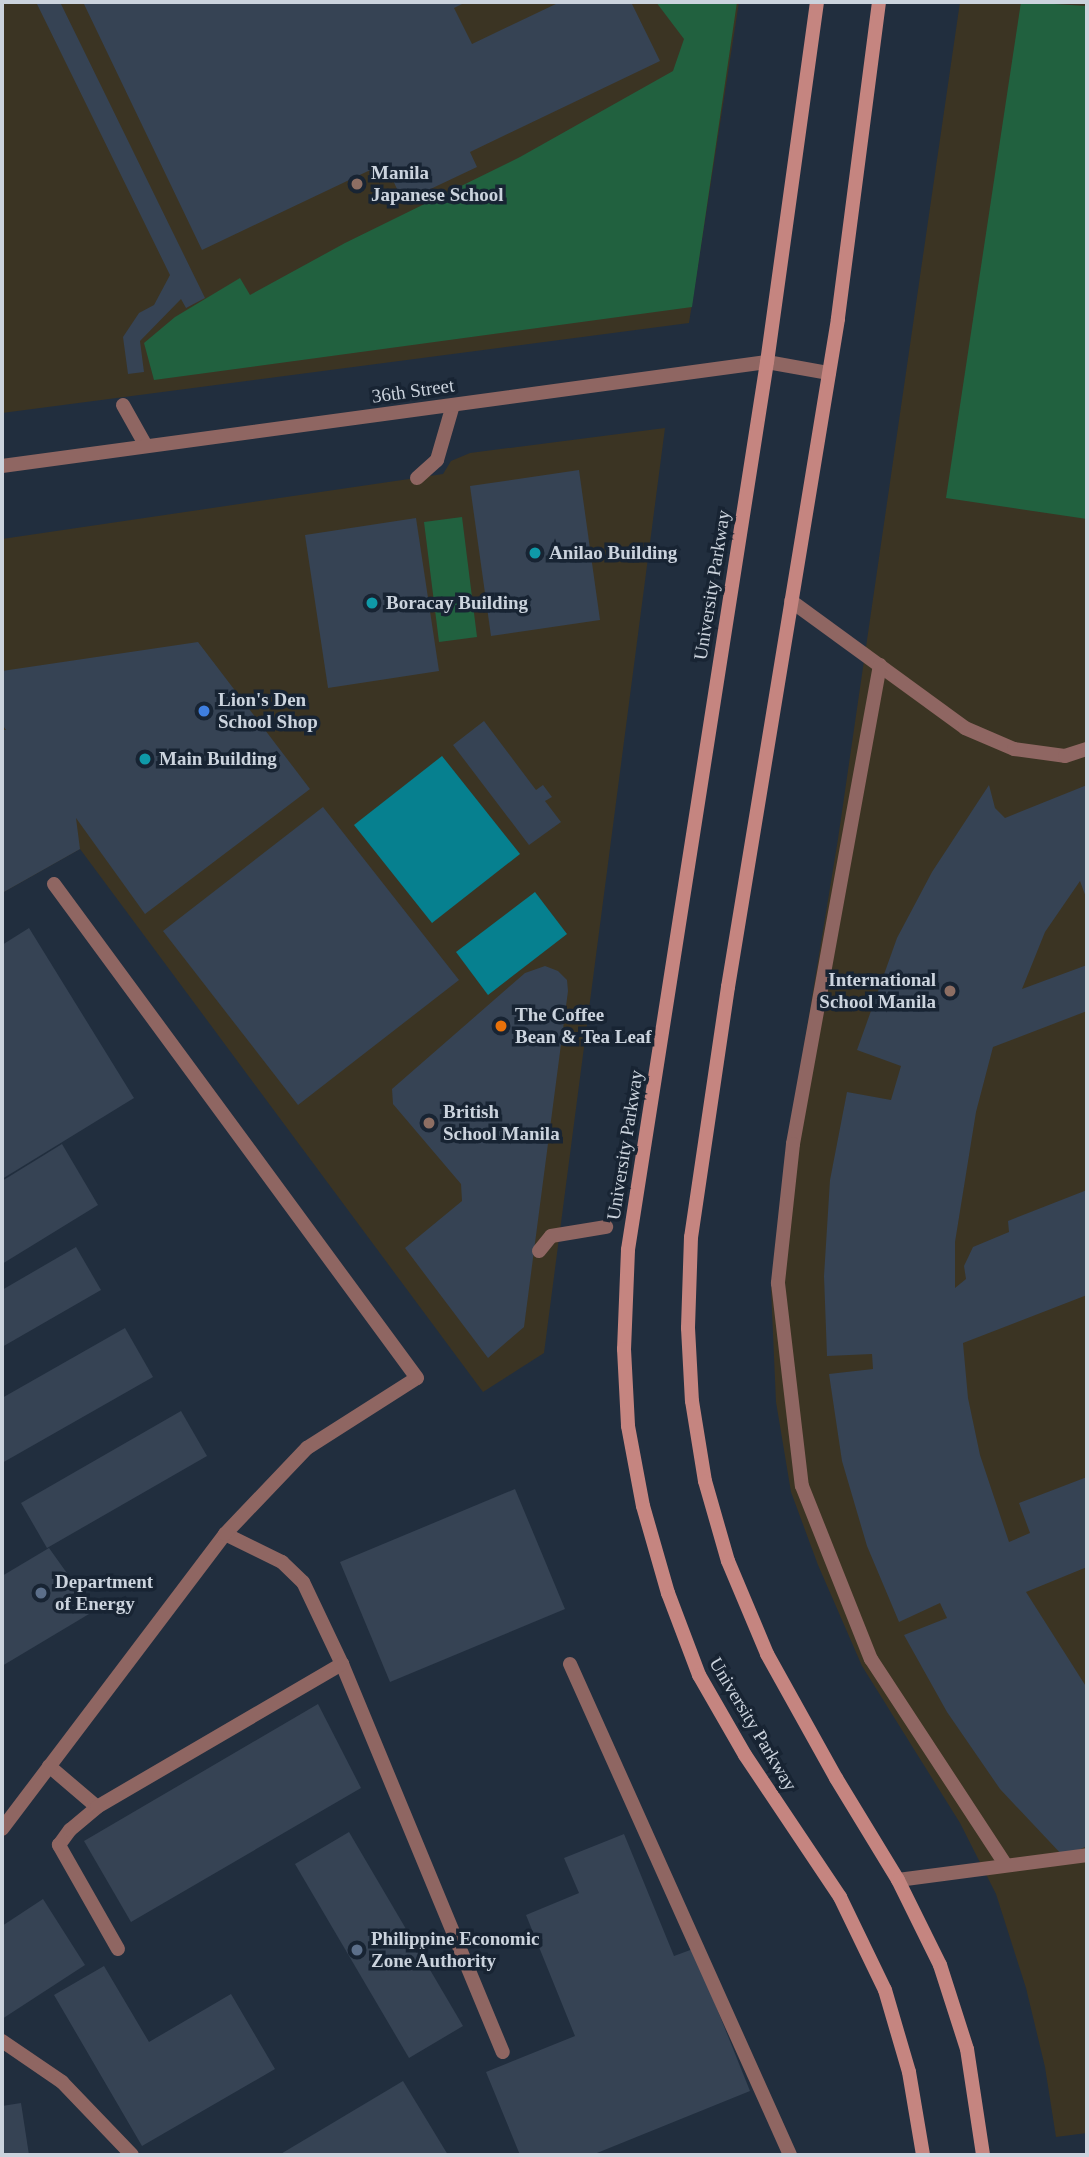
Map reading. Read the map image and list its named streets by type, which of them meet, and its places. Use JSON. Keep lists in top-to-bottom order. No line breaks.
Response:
{"streets":{"main road":["University Parkway"],"street":["36th Street"]},"crossings":[["36th Street","University Parkway"]],"places":["Manila Japanese School","Anilao Building","Boracay Building","Lion's Den School Shop","Main Building","International School Manila","The Coffee Bean & Tea Leaf","British School Manila","Department of Energy","Philippine Economic Zone Authority"]}
